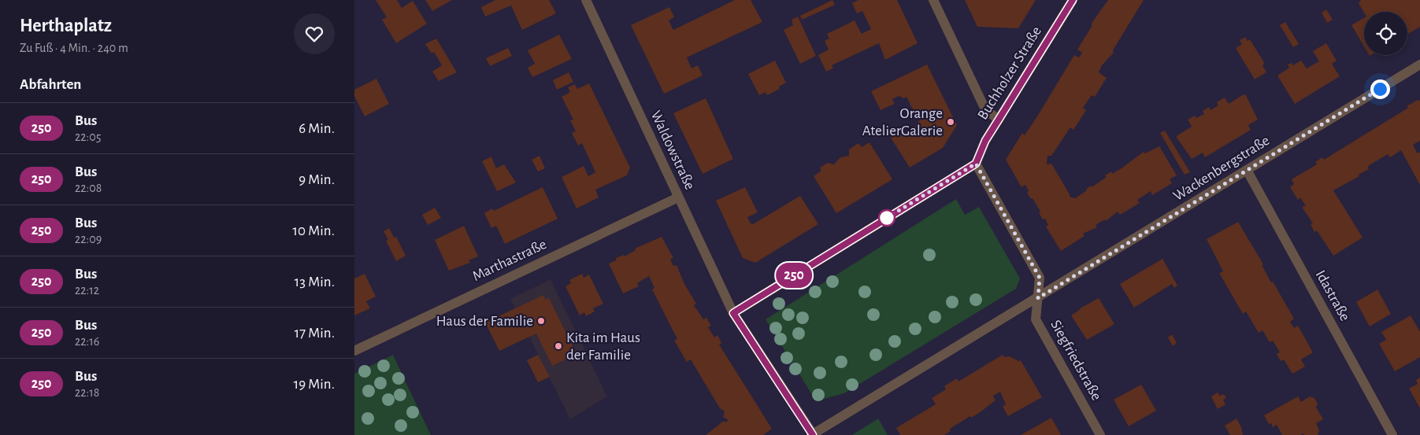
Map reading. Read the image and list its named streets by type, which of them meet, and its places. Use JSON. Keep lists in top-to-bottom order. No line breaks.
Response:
{"streets":{"street":["Buchholzer Straße","Waldowstraße","Wackenbergstraße","Marthastraße","Idastraße","Siegfriedstraße"]},"crossings":[["Buchholzer Straße","Siegfriedstraße"],["Waldowstraße","Wackenbergstraße"],["Waldowstraße","Marthastraße"],["Wackenbergstraße","Idastraße"],["Wackenbergstraße","Siegfriedstraße"]],"places":["Orange AtelierGalerie","Haus der Familie","Kita im Haus der Familie"],"lines":["bus line 250"],"page":{"heading":[["Herthaplatz","Zu Fuß · 4 Min. · 240 m"],"Abfahrten"],"on_map":"250","list":[{"mark":"250","name":"Bus","note":"22:05","value":"6 Min."},{"mark":"250","name":"Bus","note":"22:08","value":"9 Min."},{"mark":"250","name":"Bus","note":"22:09","value":"10 Min."},{"mark":"250","name":"Bus","note":"22:12","value":"13 Min."},{"mark":"250","name":"Bus","note":"22:16","value":"17 Min."},{"mark":"250","name":"Bus","note":"22:18","value":"19 Min."}]}}
